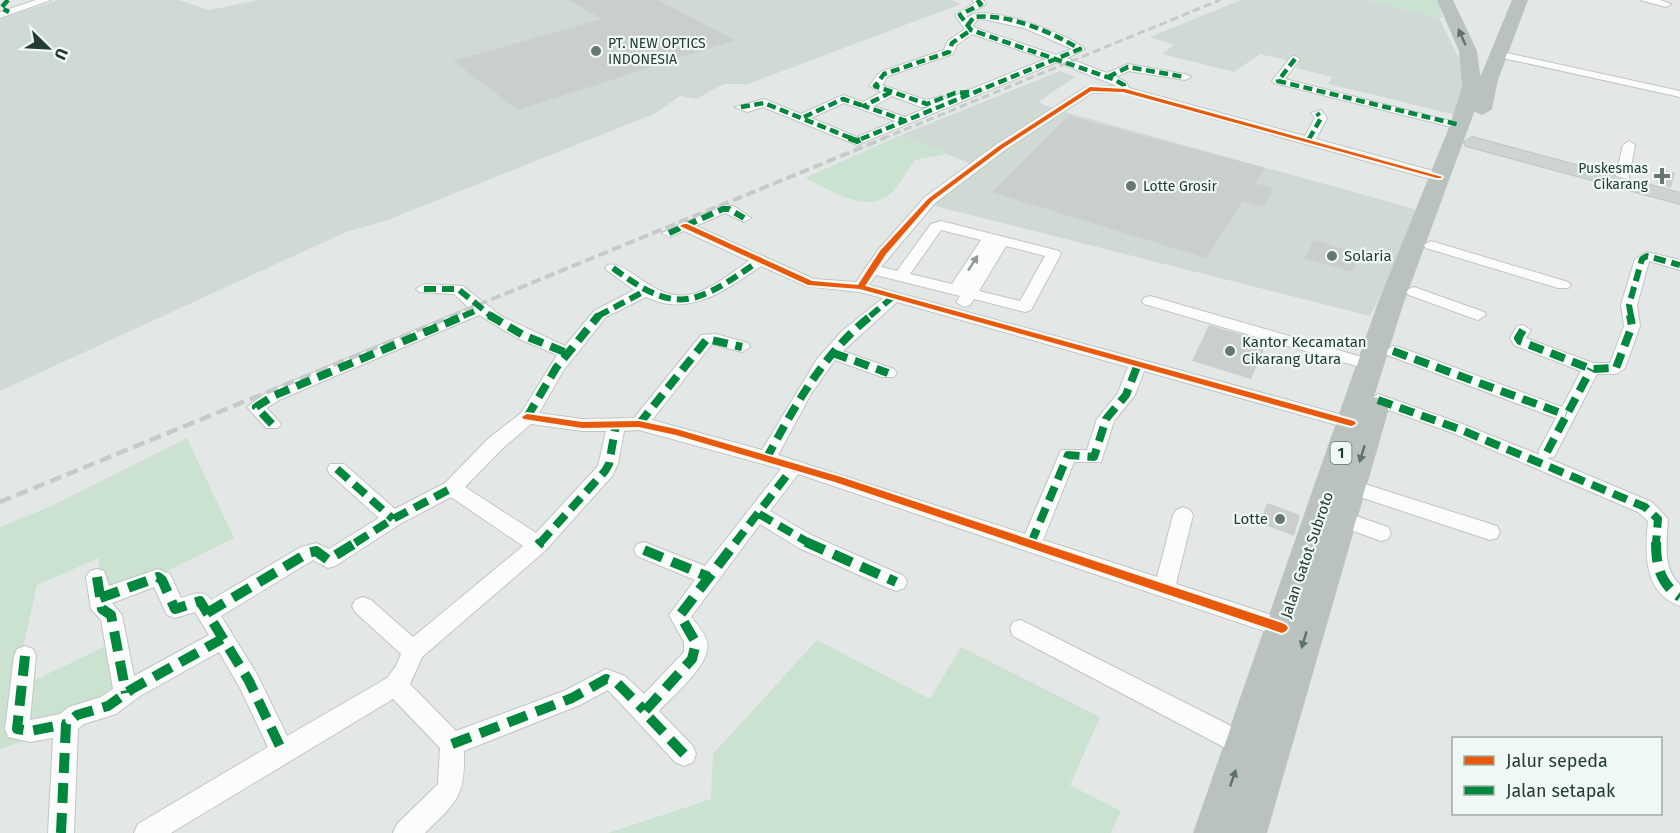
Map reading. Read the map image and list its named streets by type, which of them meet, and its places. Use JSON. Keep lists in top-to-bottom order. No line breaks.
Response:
{"streets":{"highway":["1","Jalan Gatot Subroto"]},"crossings":[["1","Jalan Gatot Subroto"]],"places":{"other":["PT. NEW OPTICS INDONESIA","Lotte Grosir","Solaria","Kantor Kecamatan Cikarang Utara","Lotte"],"health":["Puskesmas Cikarang"]},"legend":["Jalur sepeda","Jalan setapak"],"north":"bottom right"}
